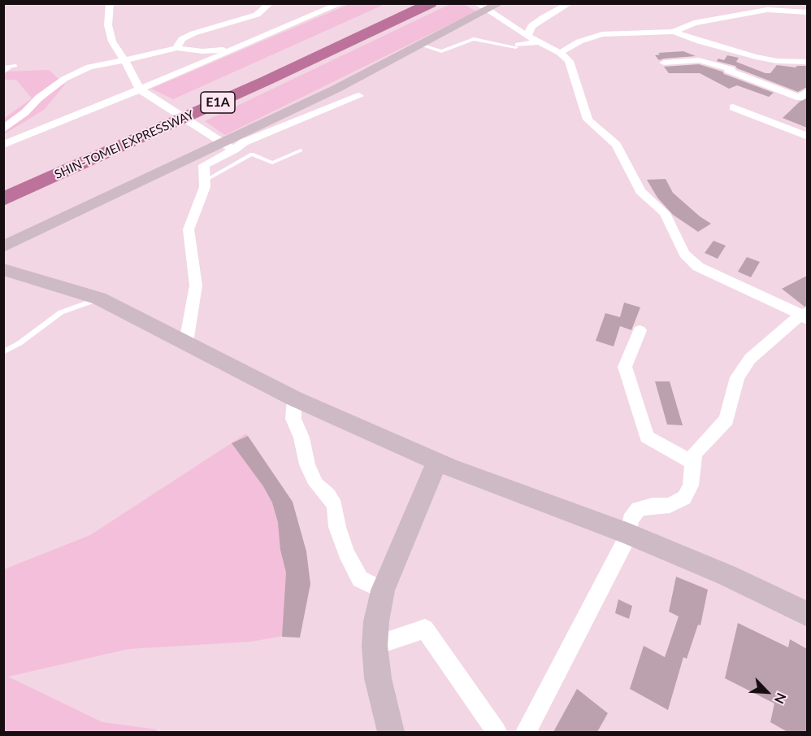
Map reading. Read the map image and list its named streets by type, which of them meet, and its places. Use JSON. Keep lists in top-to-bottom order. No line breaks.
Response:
{"streets":{"highway":["E1A","SHIN-TOMEI EXPRESSWAY"]},"north":"bottom right"}
